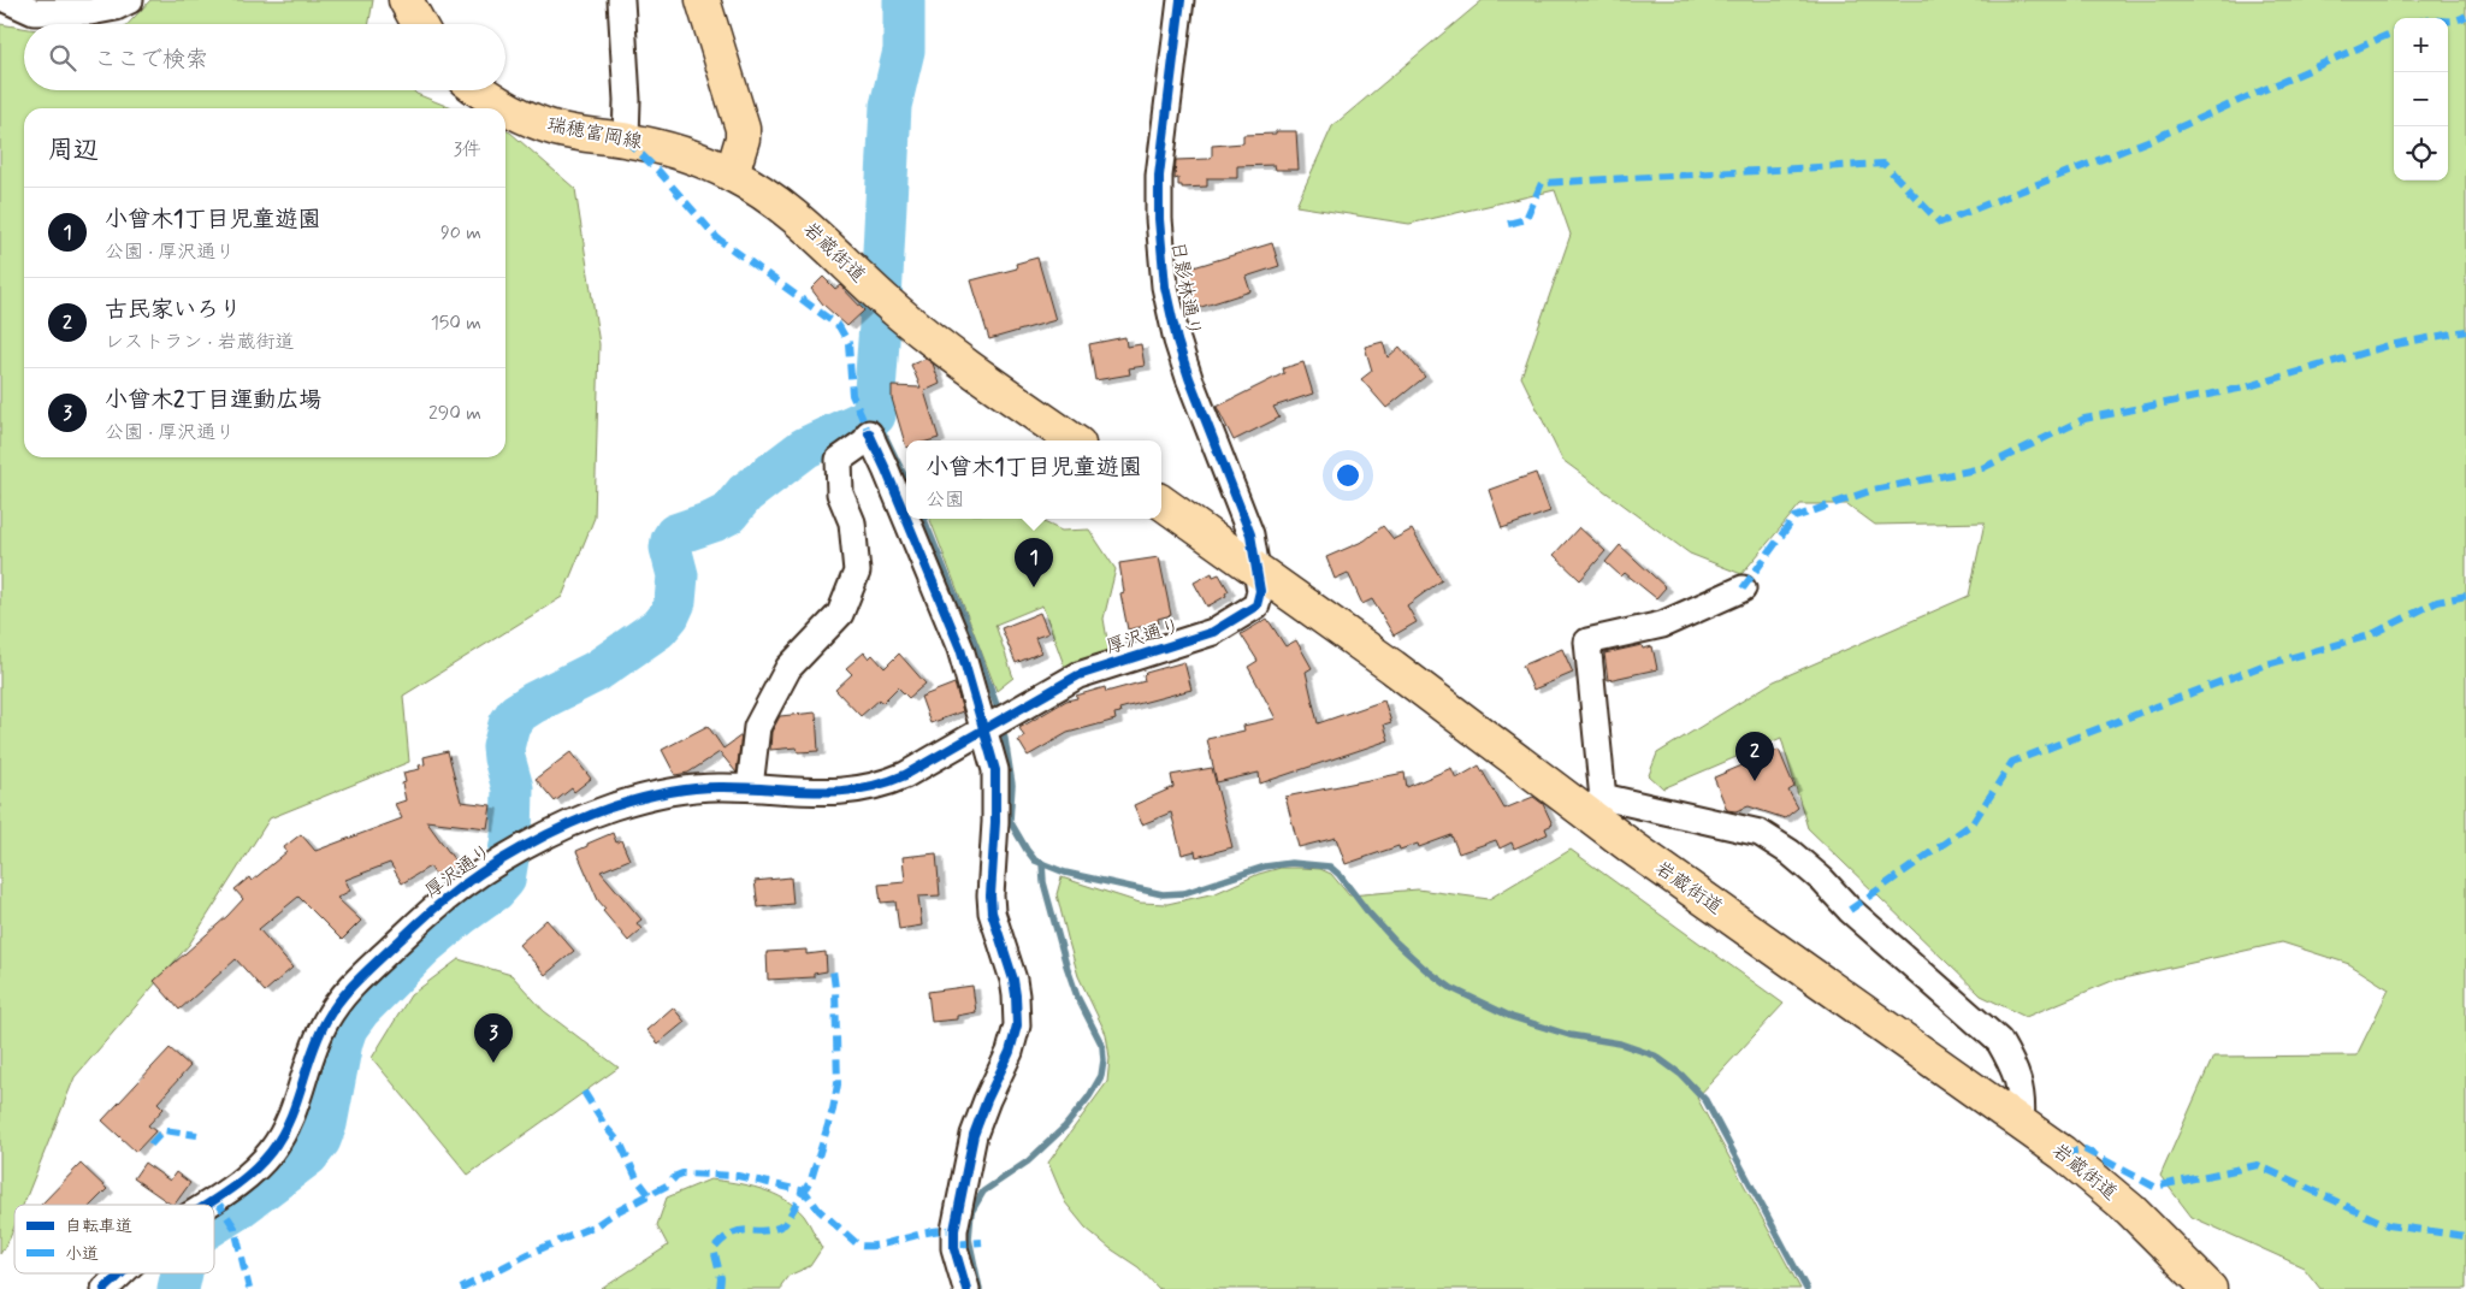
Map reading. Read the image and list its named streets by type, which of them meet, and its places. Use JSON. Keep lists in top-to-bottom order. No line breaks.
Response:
{"streets":{"main road":["瑞穂富岡線","岩蔵街道"],"street":["日影林通り","厚沢通り"]},"crossings":[["瑞穂富岡線","岩蔵街道"],["岩蔵街道","日影林通り"],["岩蔵街道","厚沢通り"],["日影林通り","厚沢通り"]],"legend":["自転車道","小道"],"page":{"map_buttons":["+","−"],"search":"ここで検索","heading":["周辺","3件"],"list":[{"mark":"1","name":"小曾木1丁目児童遊園","note":"公園 · 厚沢通り","value":"90 m"},{"mark":"2","name":"古民家いろり","note":"レストラン · 岩蔵街道","value":"150 m"},{"mark":"3","name":"小曾木2丁目運動広場","note":"公園 · 厚沢通り","value":"290 m"}],"popup":["小曾木1丁目児童遊園","公園"],"pins":["1","2","3"]}}
